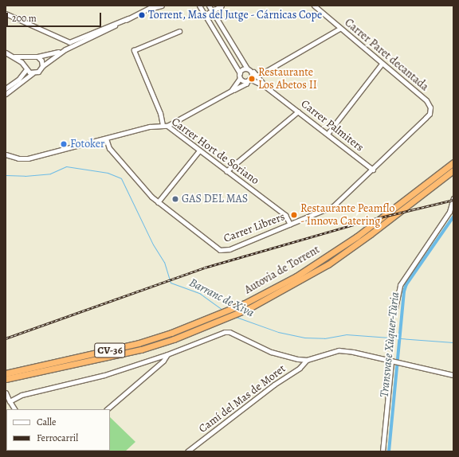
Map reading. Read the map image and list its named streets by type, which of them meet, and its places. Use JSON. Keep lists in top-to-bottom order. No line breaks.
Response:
{"streets":{"highway":["Autovia de Torrent","CV-36"],"street":["Carrer Paret decantada","Carrer Palmiters","Carrer Hort de Soriano","Carrer Librers","Camí del Mas de Moret"]},"crossings":[["Carrer Paret decantada","Carrer Librers"],["Carrer Palmiters","Carrer Librers"],["Carrer Hort de Soriano","Carrer Librers"]],"water":["Barranc de Xiva","Transvase Xùquer-Tùria"],"places":["Torrent, Mas del Jutge - Cárnicas Cope","Restaurante Los Abetos II","Fotoker","GAS DEL MAS","Restaurante Peamflo - Innova Catering"],"legend":["Calle","Ferrocarril"],"scale_bar":"200 m"}
